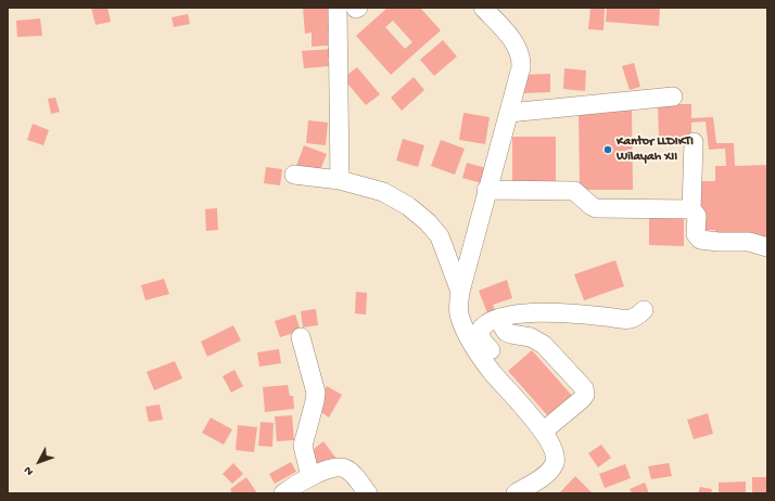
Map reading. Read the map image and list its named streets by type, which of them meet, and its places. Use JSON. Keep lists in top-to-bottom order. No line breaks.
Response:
{"places":["Kantor LLDIKTI Wilayah XII"],"north":"bottom left"}
